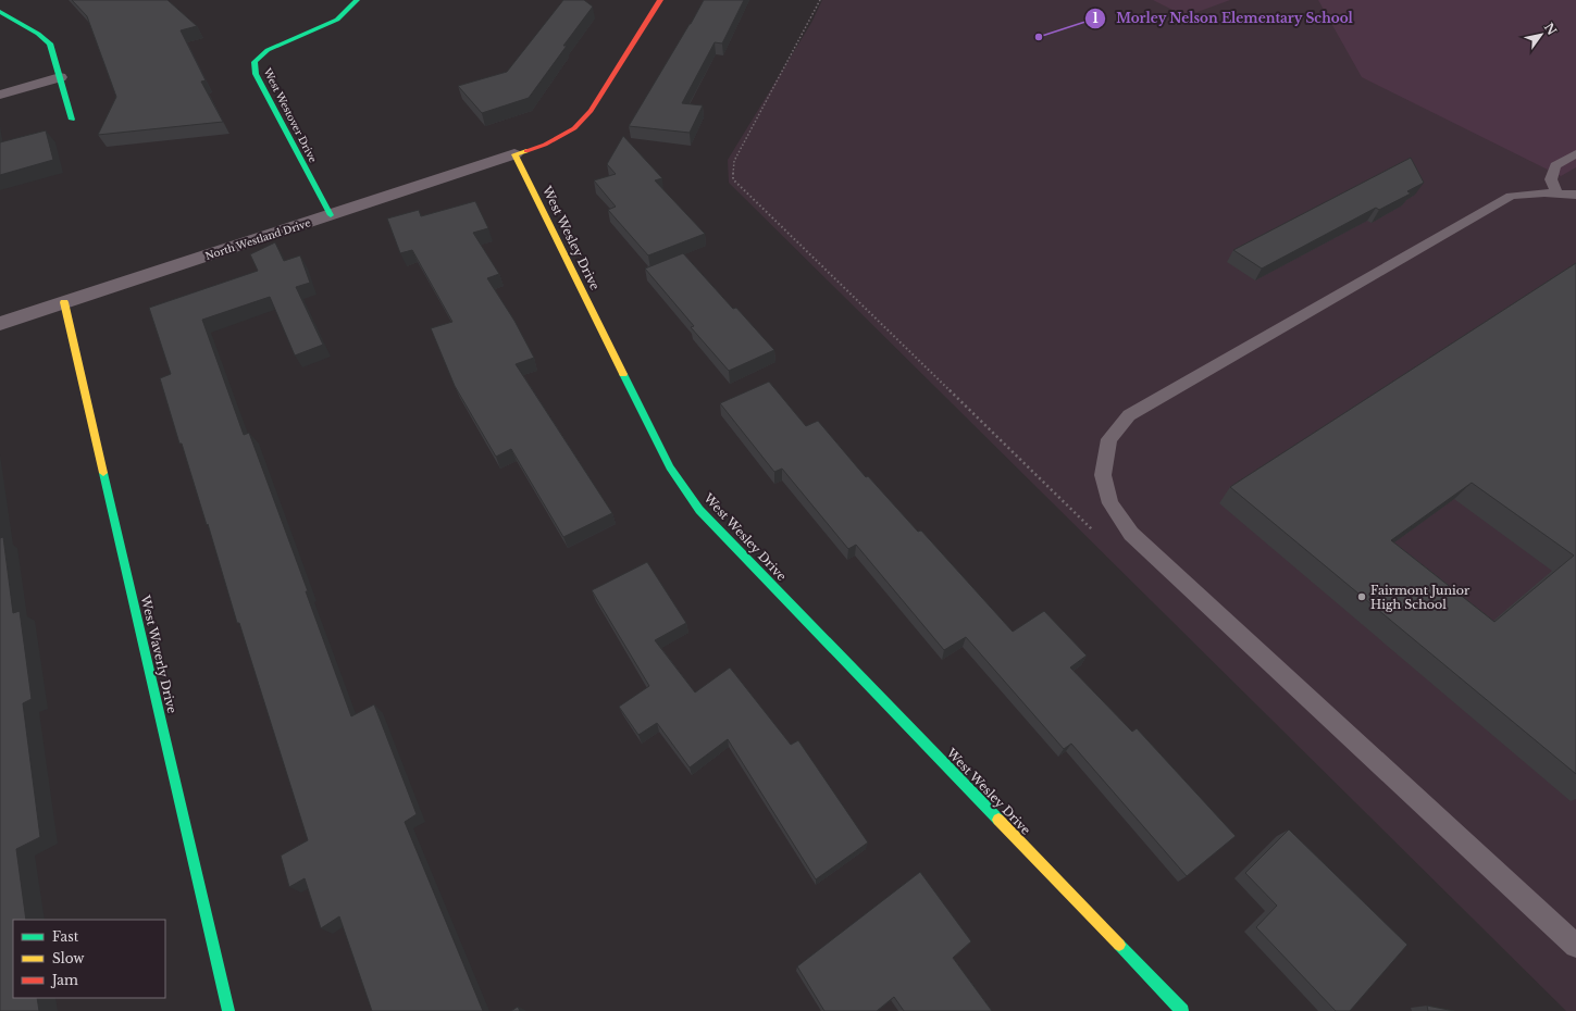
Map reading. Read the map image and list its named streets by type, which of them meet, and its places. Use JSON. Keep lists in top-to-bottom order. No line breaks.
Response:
{"streets":{"street":["West Westover Drive","West Wesley Drive","North Westland Drive","West Waverly Drive"]},"crossings":[["West Westover Drive","North Westland Drive"],["West Wesley Drive","North Westland Drive"],["North Westland Drive","West Waverly Drive"]],"places":["Morley Nelson Elementary School","Fairmont Junior High School"],"legend":["Fast","Slow","Jam"],"north":"top right"}
